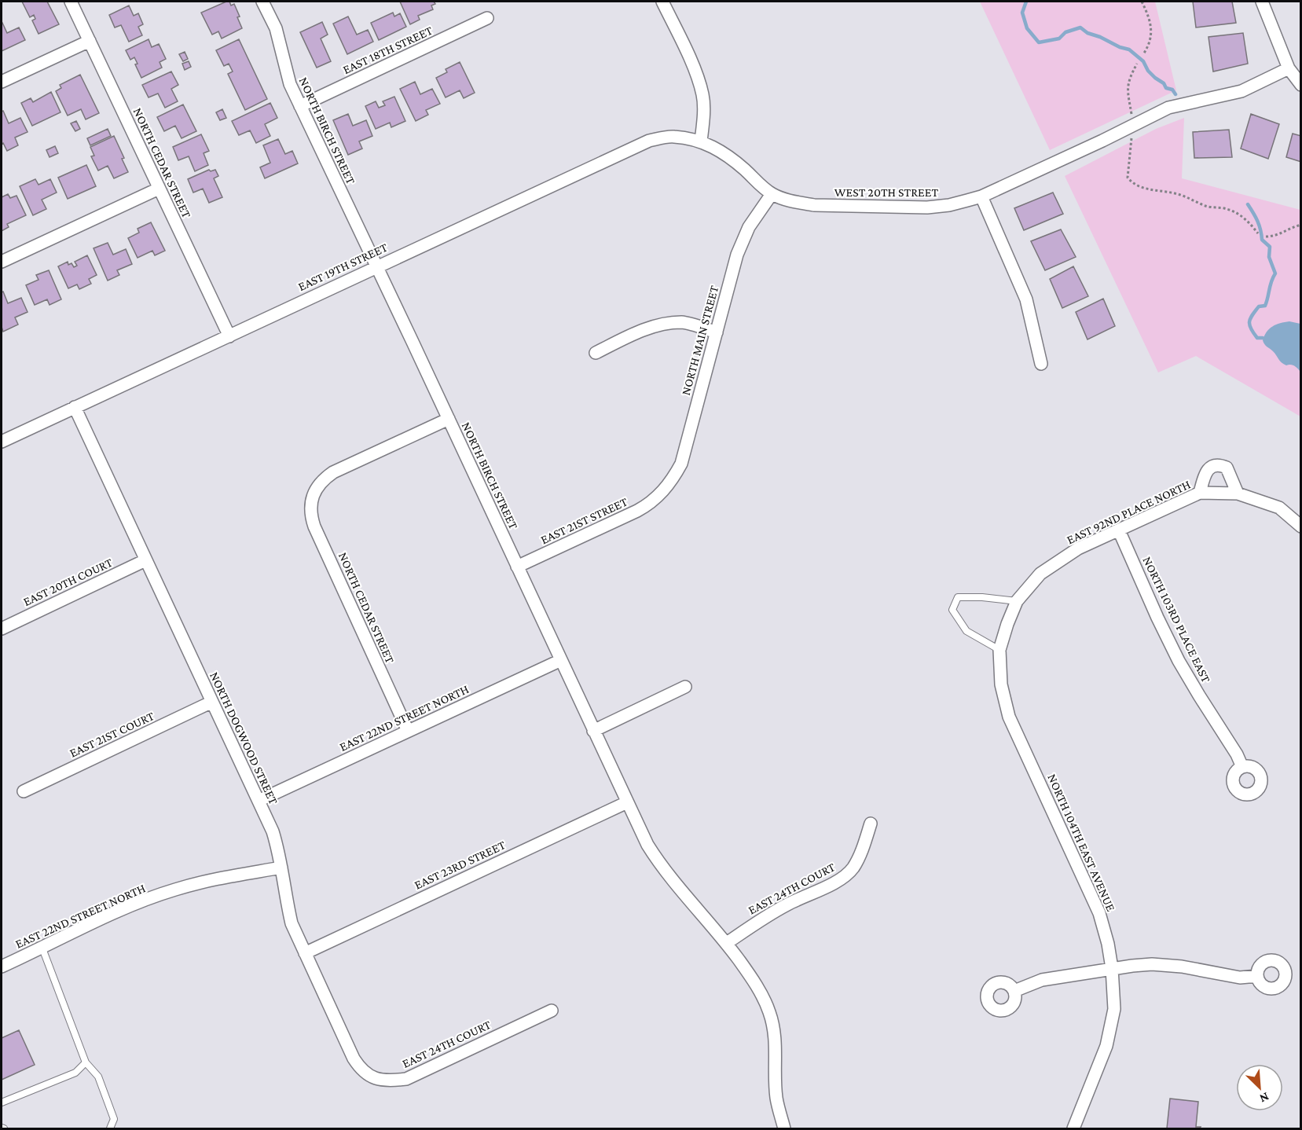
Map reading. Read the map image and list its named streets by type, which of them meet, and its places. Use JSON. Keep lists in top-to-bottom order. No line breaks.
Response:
{"streets":{"street":["EAST 18TH STREET","NORTH BIRCH STREET","NORTH CEDAR STREET","WEST 20TH STREET","EAST 19TH STREET","NORTH MAIN STREET","EAST 92ND PLACE NORTH","EAST 21ST STREET","EAST 20TH COURT","NORTH 103RD PLACE EAST","EAST 22ND STREET NORTH","EAST 21ST COURT","NORTH DOGWOOD STREET","NORTH 104TH EAST AVENUE","EAST 23RD STREET","EAST 24TH COURT"]},"crossings":[["EAST 18TH STREET","NORTH BIRCH STREET"],["NORTH BIRCH STREET","NORTH CEDAR STREET"],["NORTH BIRCH STREET","EAST 19TH STREET"],["NORTH BIRCH STREET","EAST 21ST STREET"],["NORTH BIRCH STREET","EAST 22ND STREET NORTH"],["NORTH BIRCH STREET","EAST 23RD STREET"],["NORTH BIRCH STREET","EAST 24TH COURT"],["NORTH CEDAR STREET","EAST 19TH STREET"],["NORTH CEDAR STREET","EAST 22ND STREET NORTH"],["WEST 20TH STREET","EAST 19TH STREET"],["WEST 20TH STREET","NORTH MAIN STREET"],["EAST 19TH STREET","NORTH MAIN STREET"],["EAST 19TH STREET","NORTH DOGWOOD STREET"],["NORTH MAIN STREET","EAST 21ST STREET"],["EAST 92ND PLACE NORTH","NORTH 103RD PLACE EAST"],["EAST 92ND PLACE NORTH","NORTH 104TH EAST AVENUE"],["EAST 20TH COURT","NORTH DOGWOOD STREET"],["EAST 22ND STREET NORTH","NORTH DOGWOOD STREET"],["EAST 21ST COURT","NORTH DOGWOOD STREET"],["NORTH DOGWOOD STREET","EAST 23RD STREET"],["NORTH DOGWOOD STREET","EAST 24TH COURT"]],"north":"bottom right"}
